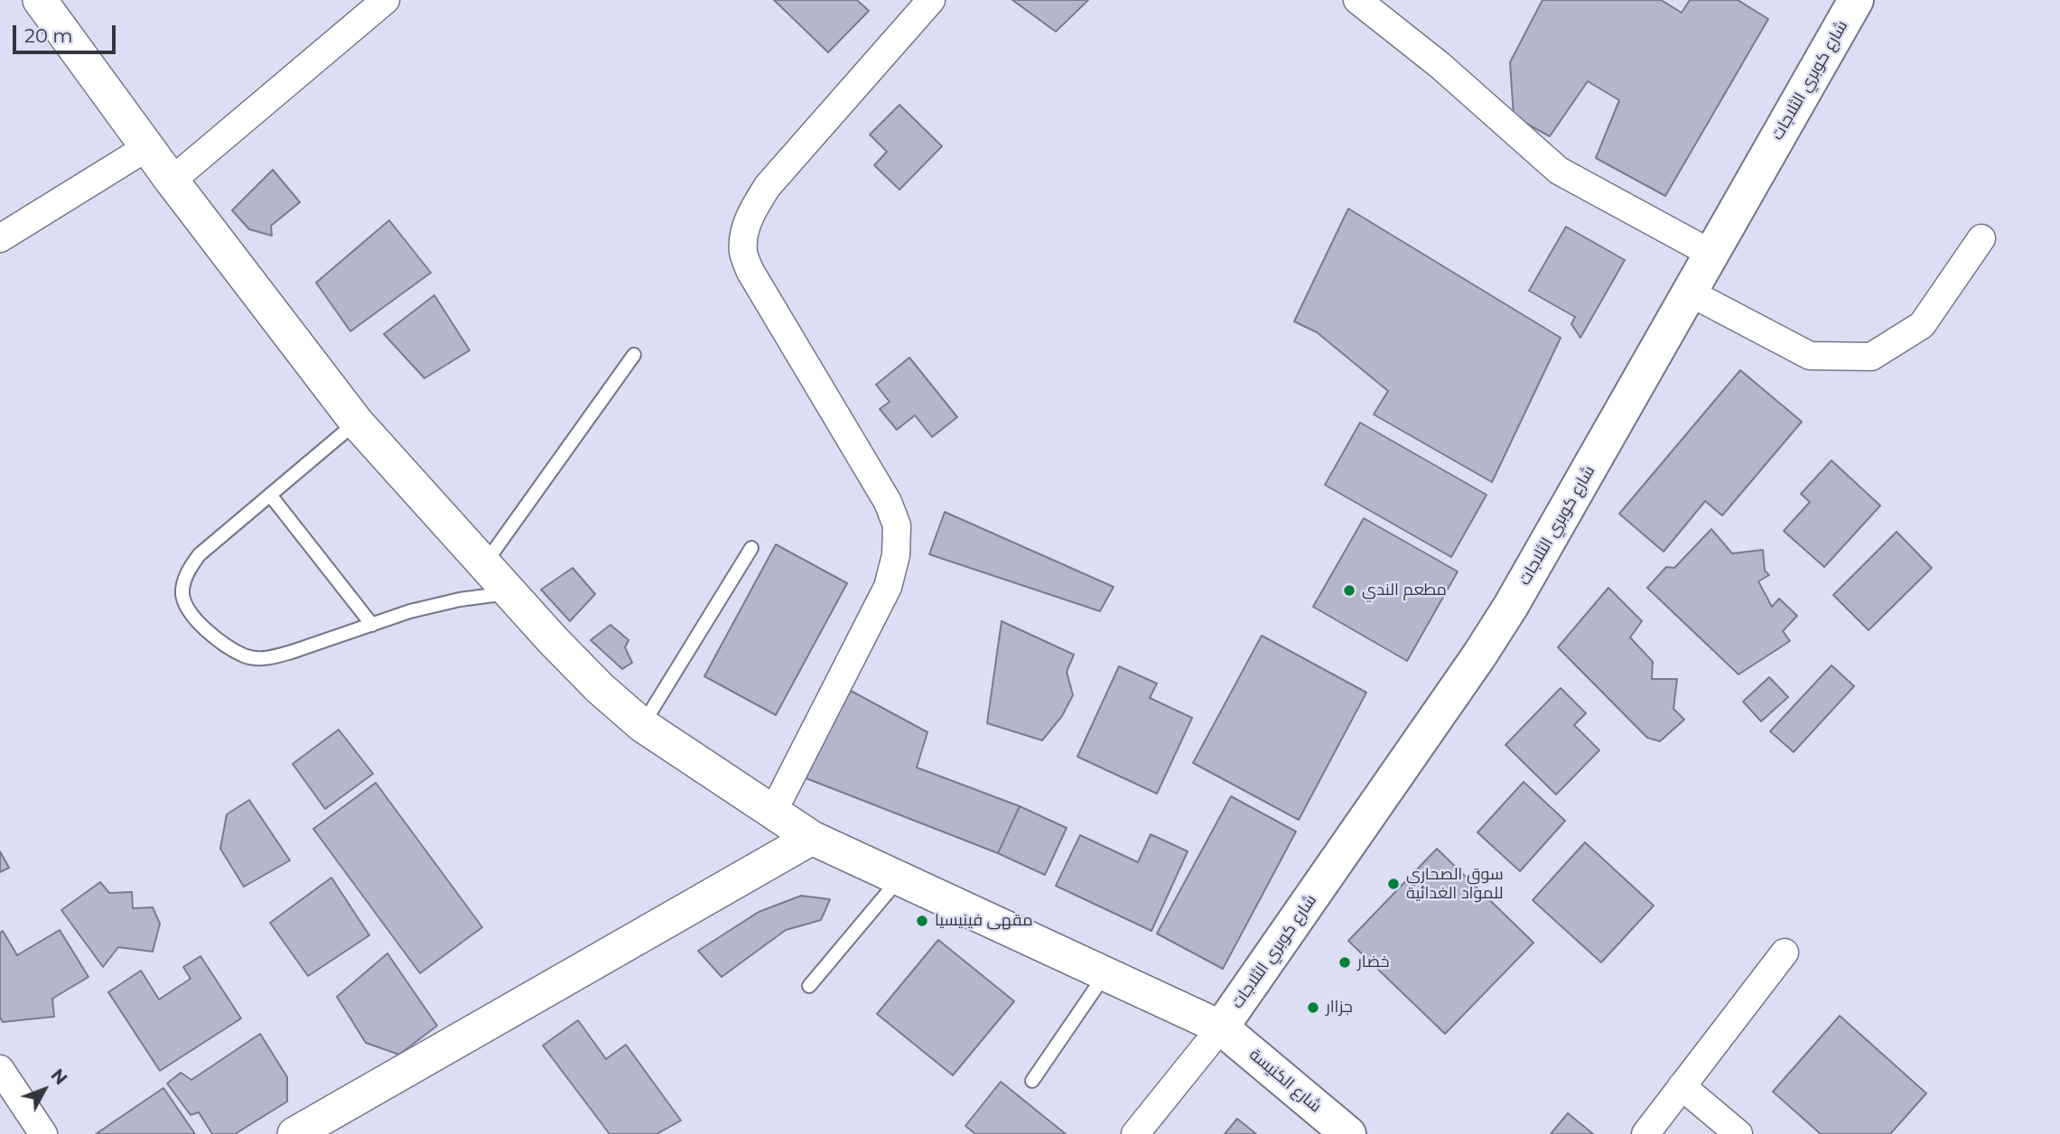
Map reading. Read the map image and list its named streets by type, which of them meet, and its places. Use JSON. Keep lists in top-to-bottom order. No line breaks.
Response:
{"streets":{"main road":["شارع كوبري الثلاجات","شارع الكنيسة"]},"crossings":[["شارع كوبري الثلاجات","شارع الكنيسة"]],"places":["مطعم الندي","سوق الصحاري للمواد الغدائية","مقهى فينيسيا","خضار","جزاار"],"scale_bar":"20 m","north":"top right"}
